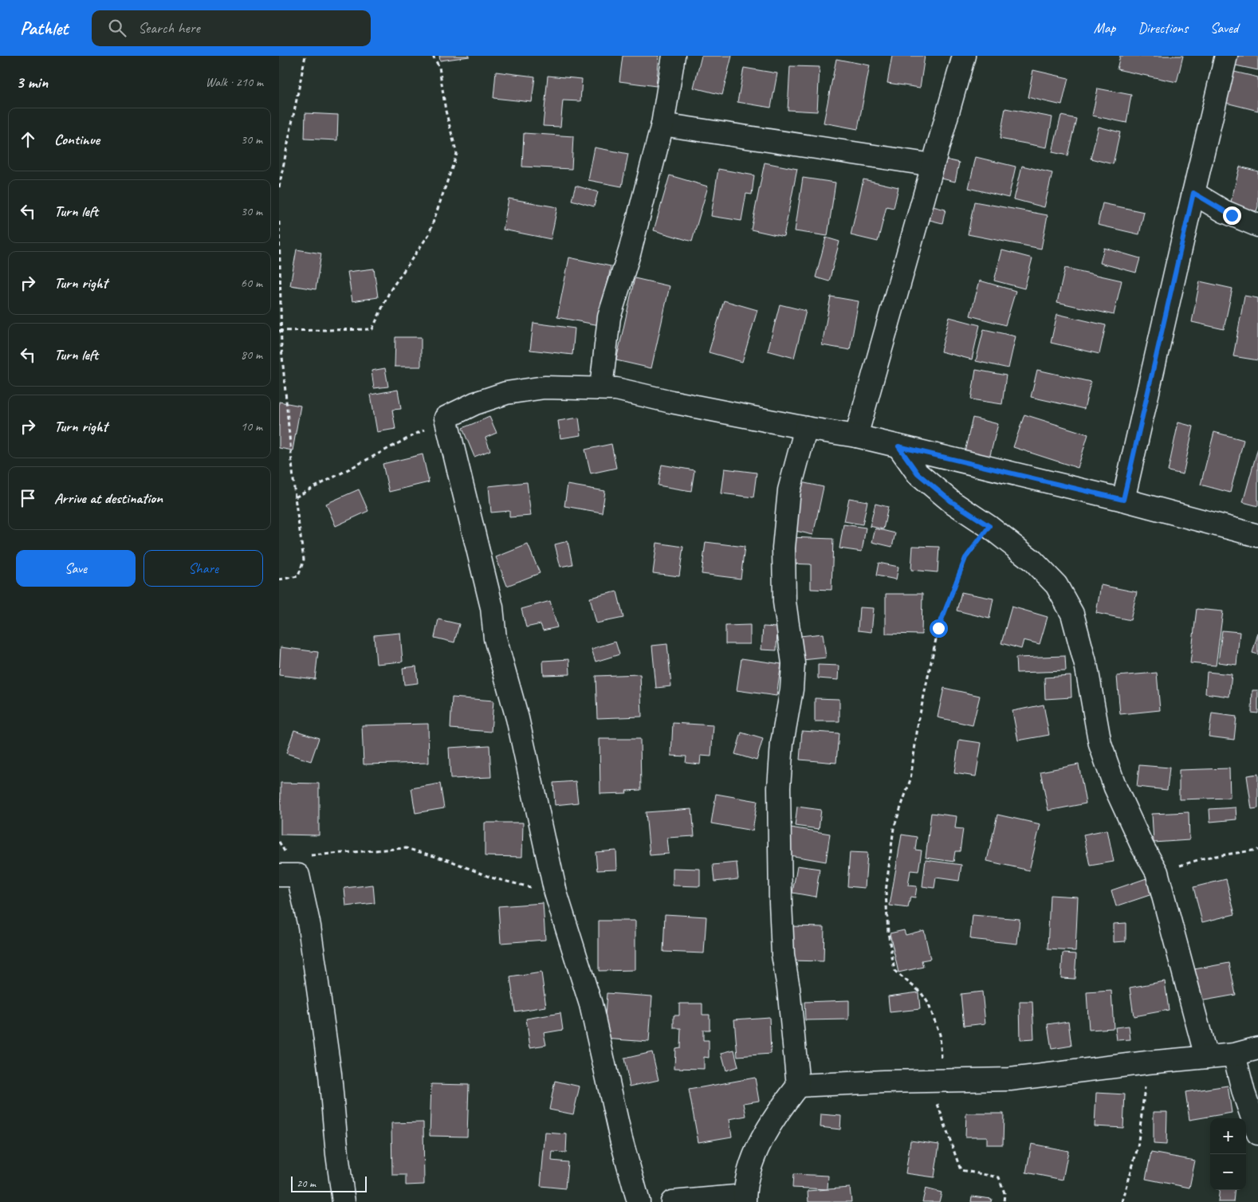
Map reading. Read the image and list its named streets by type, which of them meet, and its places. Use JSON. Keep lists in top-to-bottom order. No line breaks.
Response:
{"scale_bar":"20 m","page":{"header":"Pathlet","search":"Search here","nav":["Map","Directions","Saved"],"heading":["3 min","Walk · 210 m"],"list":[["Continue","30 m"],["Turn left","30 m"],["Turn right","60 m"],["Turn left","80 m"],["Turn right","10 m"],"Arrive at destination"],"buttons":["Save","Share"],"map_buttons":["+","−"],"scale":"20 m"}}
